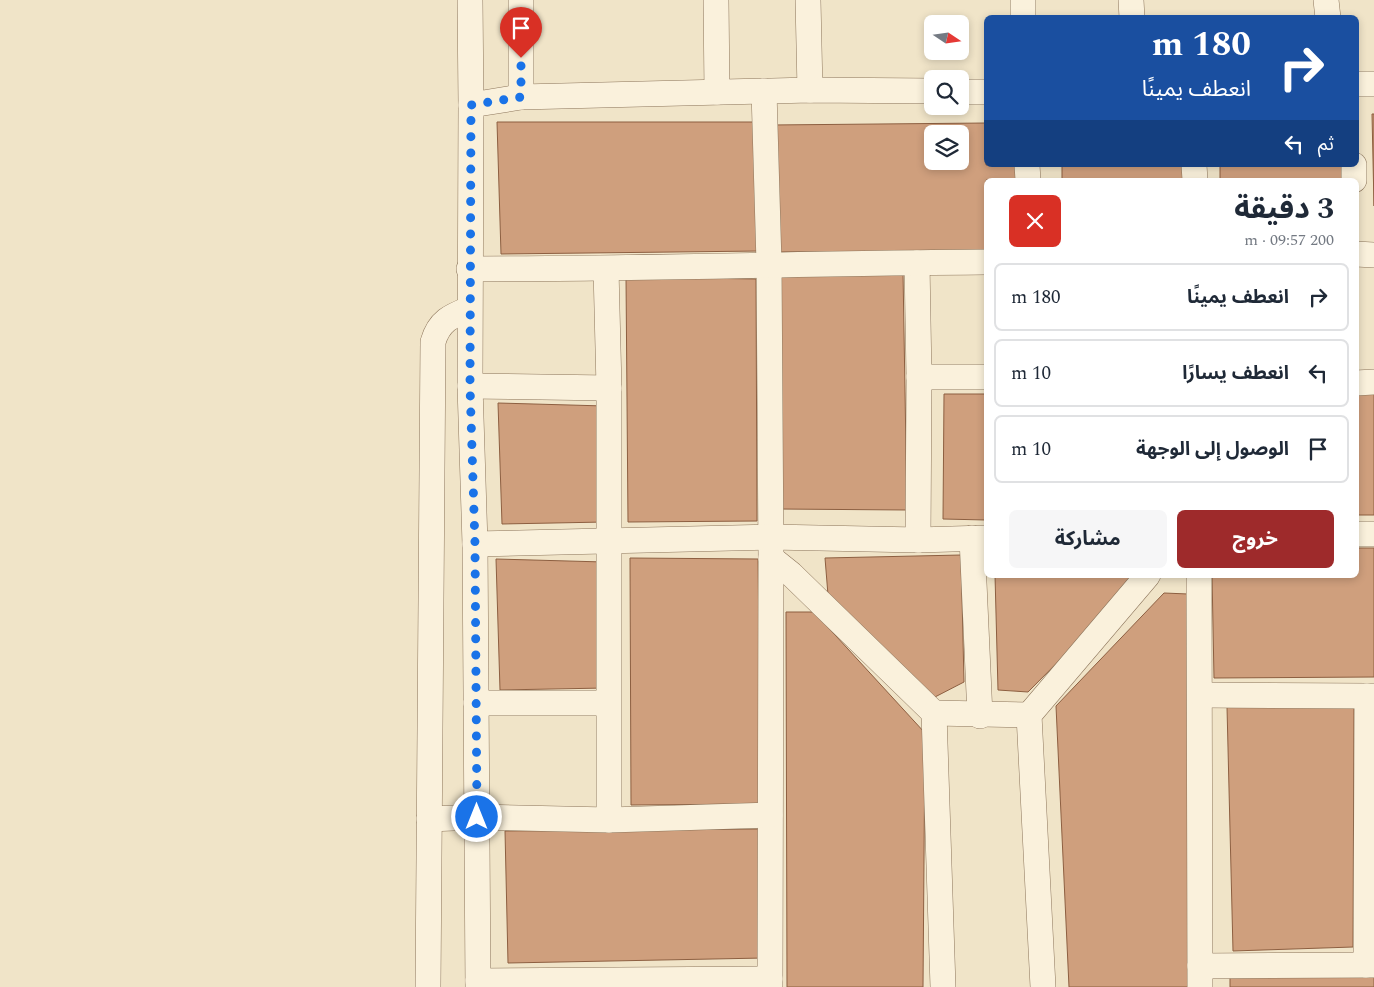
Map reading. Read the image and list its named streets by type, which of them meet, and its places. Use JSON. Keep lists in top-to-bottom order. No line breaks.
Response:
{"north":"right","page":{"turn":["180 m","انعطف يمينًا"],"then":"ثم","heading":["3 دقيقة","200 m · 09:57"],"list":[{"name":"انعطف يمينًا","value":"180 m"},{"name":"انعطف يسارًا","value":"10 m"},{"name":"الوصول إلى الوجهة","value":"10 m"}],"buttons":["خروج","مشاركة"]}}
